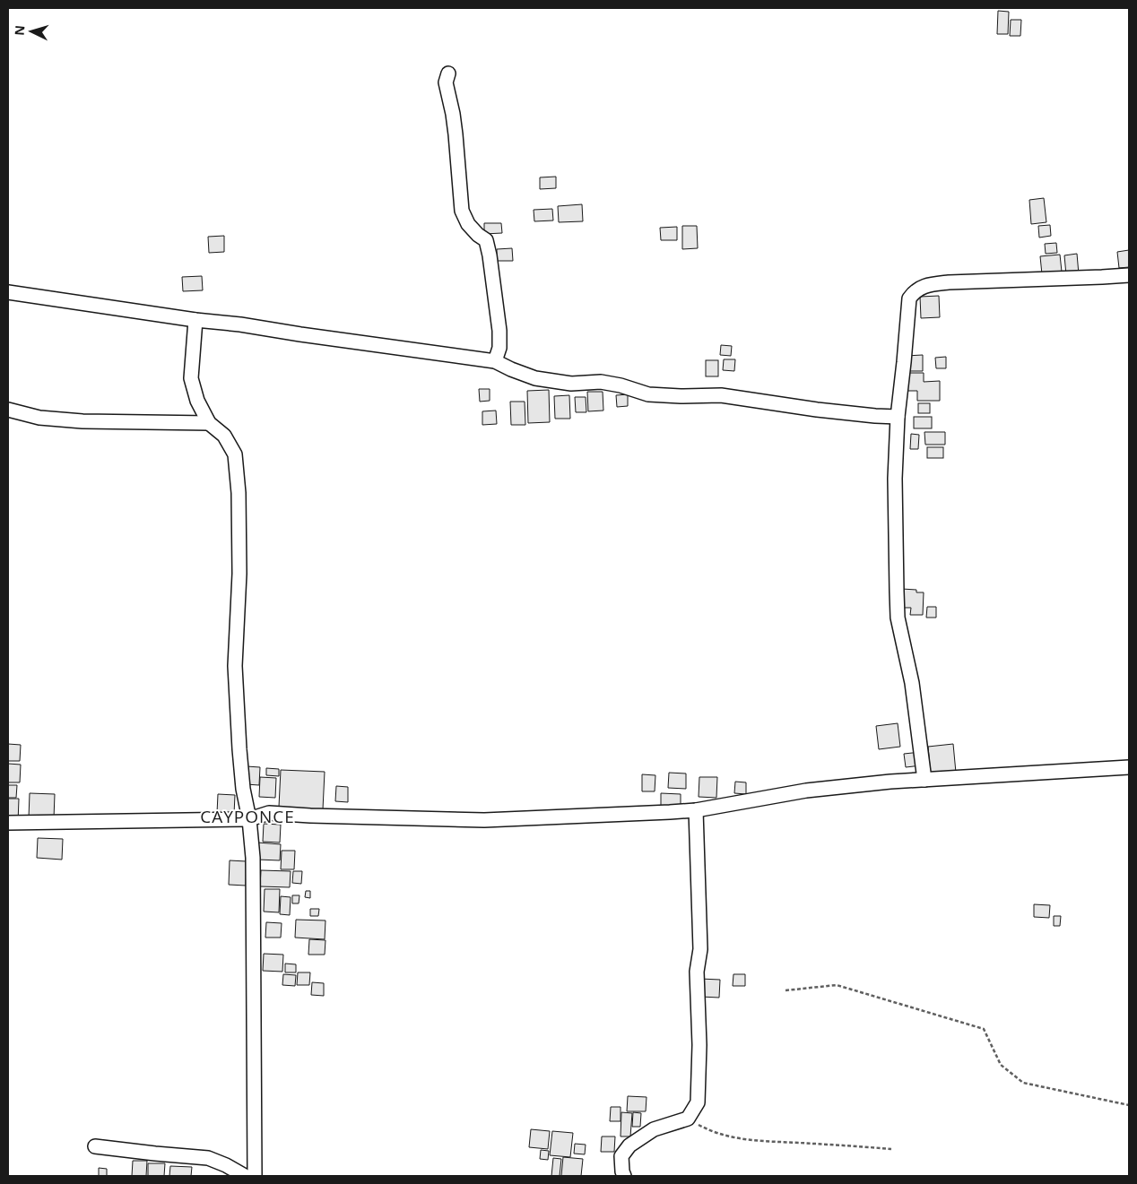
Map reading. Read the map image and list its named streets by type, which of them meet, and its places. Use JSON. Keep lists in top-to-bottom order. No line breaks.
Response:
{"districts":["CAYPONCE"],"north":"left"}
